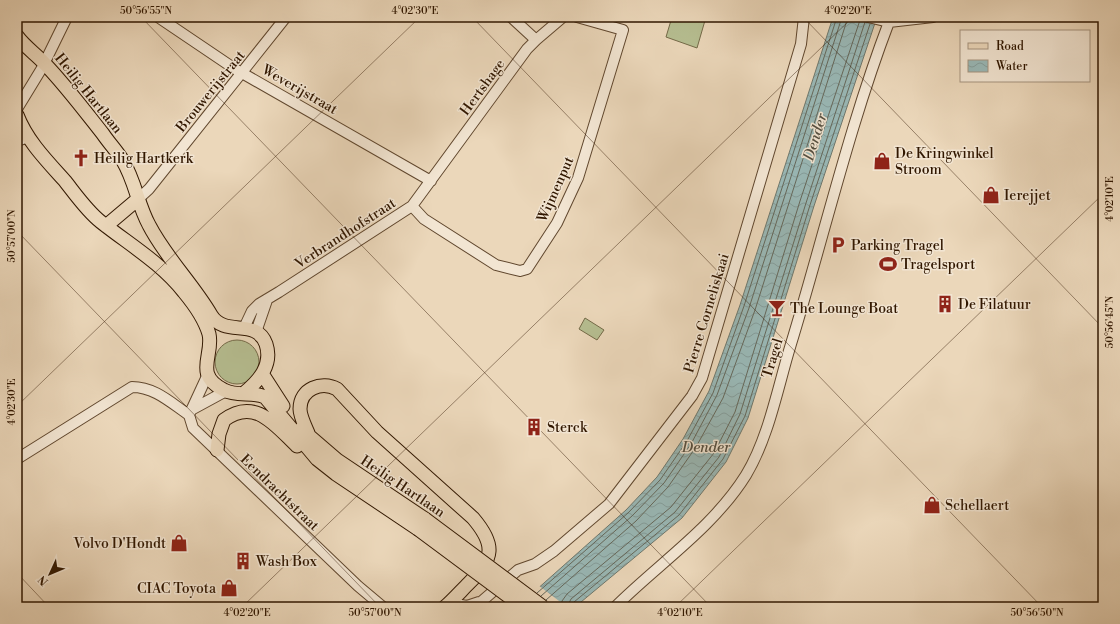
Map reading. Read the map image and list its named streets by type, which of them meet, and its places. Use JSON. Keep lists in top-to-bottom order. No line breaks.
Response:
{"streets":{"main road":["Heilig Hartlaan"],"street":["Hertshage","Weverijstraat","Brouwerijstraat","Wijmenput","Verbrandhofstraat","Pierre Corneliskaai","Tragel","Eendrachtstraat"]},"crossings":[["Hertshage","Weverijstraat"],["Hertshage","Verbrandhofstraat"],["Weverijstraat","Brouwerijstraat"],["Weverijstraat","Verbrandhofstraat"],["Brouwerijstraat","Heilig Hartlaan"],["Heilig Hartlaan","Verbrandhofstraat"],["Wijmenput","Verbrandhofstraat"]],"water":["Dender"],"places":{"church":["Heilig Hartkerk"],"shop":["De Kringwinkel Stroom","Ierejjet","Schellaert","Volvo D'Hondt","CIAC Toyota"],"parking":["Parking Tragel"],"sports":["Tragelsport"],"building":["De Filatuur","Sterck","Wash Box"],"bar":["The Lounge Boat"]},"legend":["Road","Water"],"north":"bottom left","coordinates":["50°56'55\"N","4°02'30\"E","4°02'20\"E","4°02'10\"E","50°57'00\"N","50°56'45\"N","50°56'50\"N"]}
